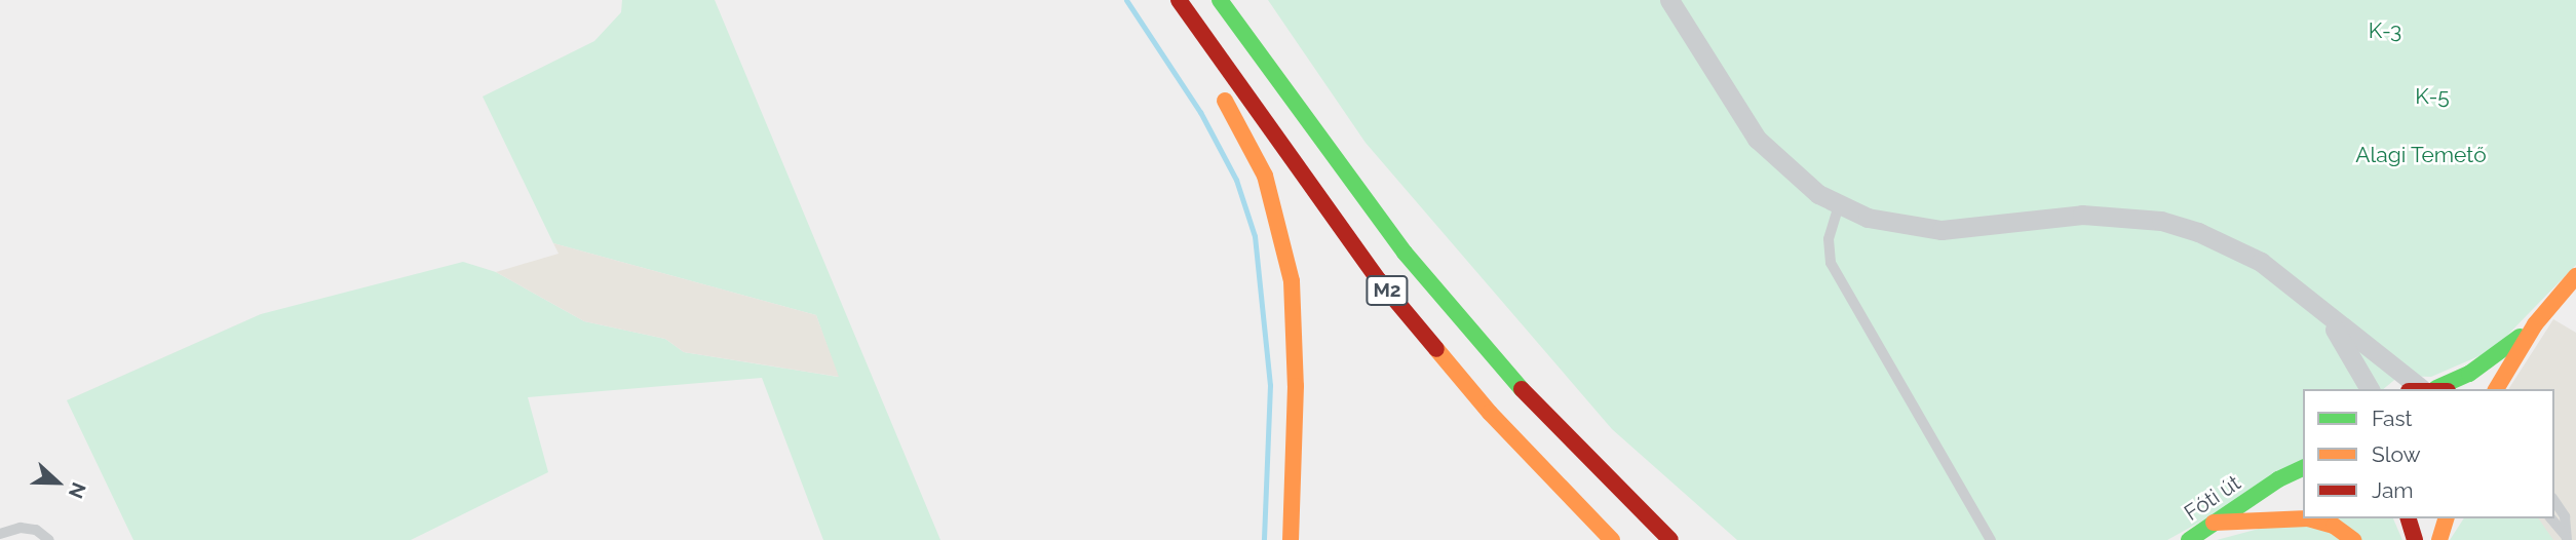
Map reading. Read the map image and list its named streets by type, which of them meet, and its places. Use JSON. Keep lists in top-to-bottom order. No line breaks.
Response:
{"streets":{"main road":["M2","Fóti út"]},"parks":["K-3","K-5","Alagi Temető"],"legend":["Fast","Slow","Jam"],"north":"right"}
